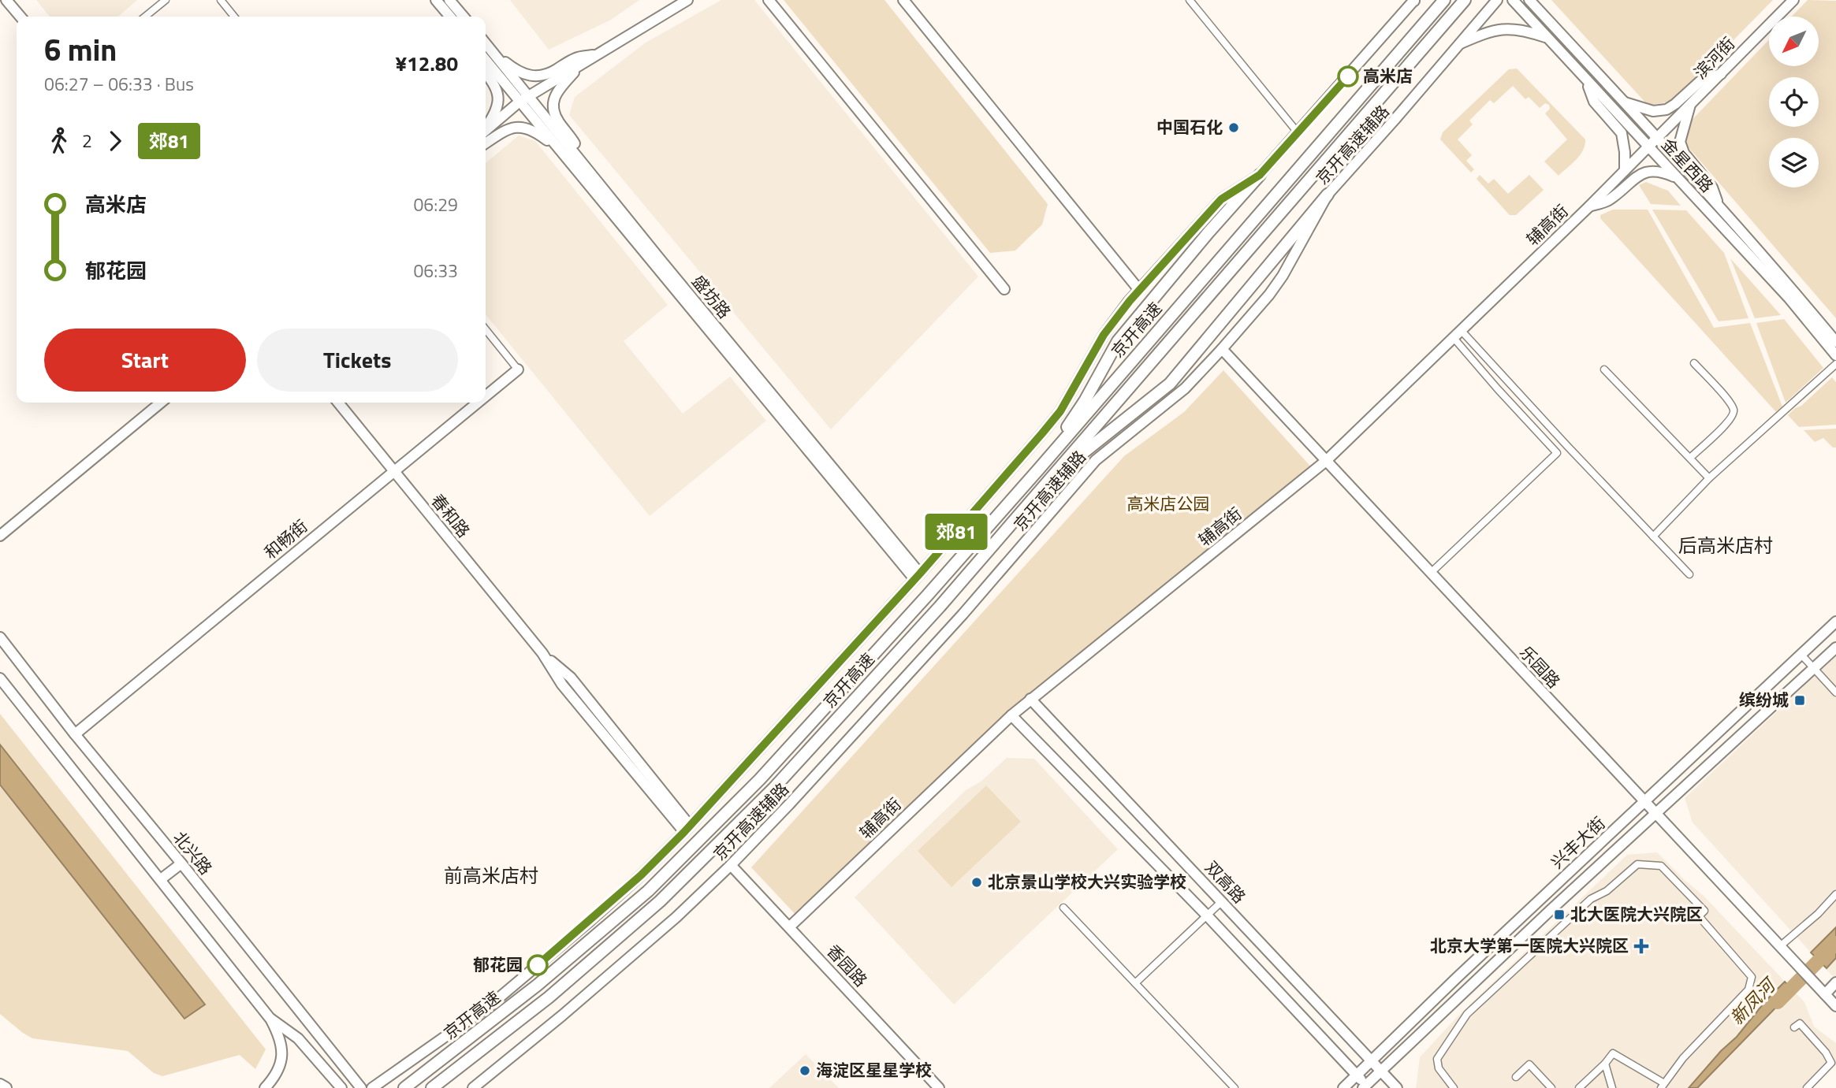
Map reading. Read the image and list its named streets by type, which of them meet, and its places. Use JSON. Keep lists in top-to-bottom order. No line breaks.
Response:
{"streets":{"highway":["京开高速"],"street":["滨河街","京开高速辅路","金星西路","辅高街","盛坊路","春和路","和畅街","乐园路","兴丰大街","北兴路","双高路","香园路"]},"crossings":[["滨河街","金星西路"],["滨河街","辅高街"],["京开高速辅路","乐园路"],["京开高速辅路","香园路"],["金星西路","辅高街"],["辅高街","乐园路"],["辅高街","双高路"],["辅高街","香园路"],["春和路","和畅街"],["和畅街","北兴路"],["乐园路","兴丰大街"],["兴丰大街","双高路"]],"districts":["后高米店村","前高米店村"],"water":["新凤河"],"parks":["高米店公园"],"places":{"other":["高米店","中国石化","北京景山学校大兴实验学校","郁花园","海淀区星星学校"],"transit":["缤纷城","北大医院大兴院区"],"health":["北京大学第一医院大兴院区"]},"lines":["bus line 郊81"],"north":"bottom left","page":{"on_map":"郊81","heading":["6 min","06:27 – 06:33 · Bus","¥12.80"],"legs":["2","郊81"],"list":[{"name":"高米店","value":"06:29"},{"name":"郁花园","value":"06:33"}],"buttons":["Start","Tickets"]}}
